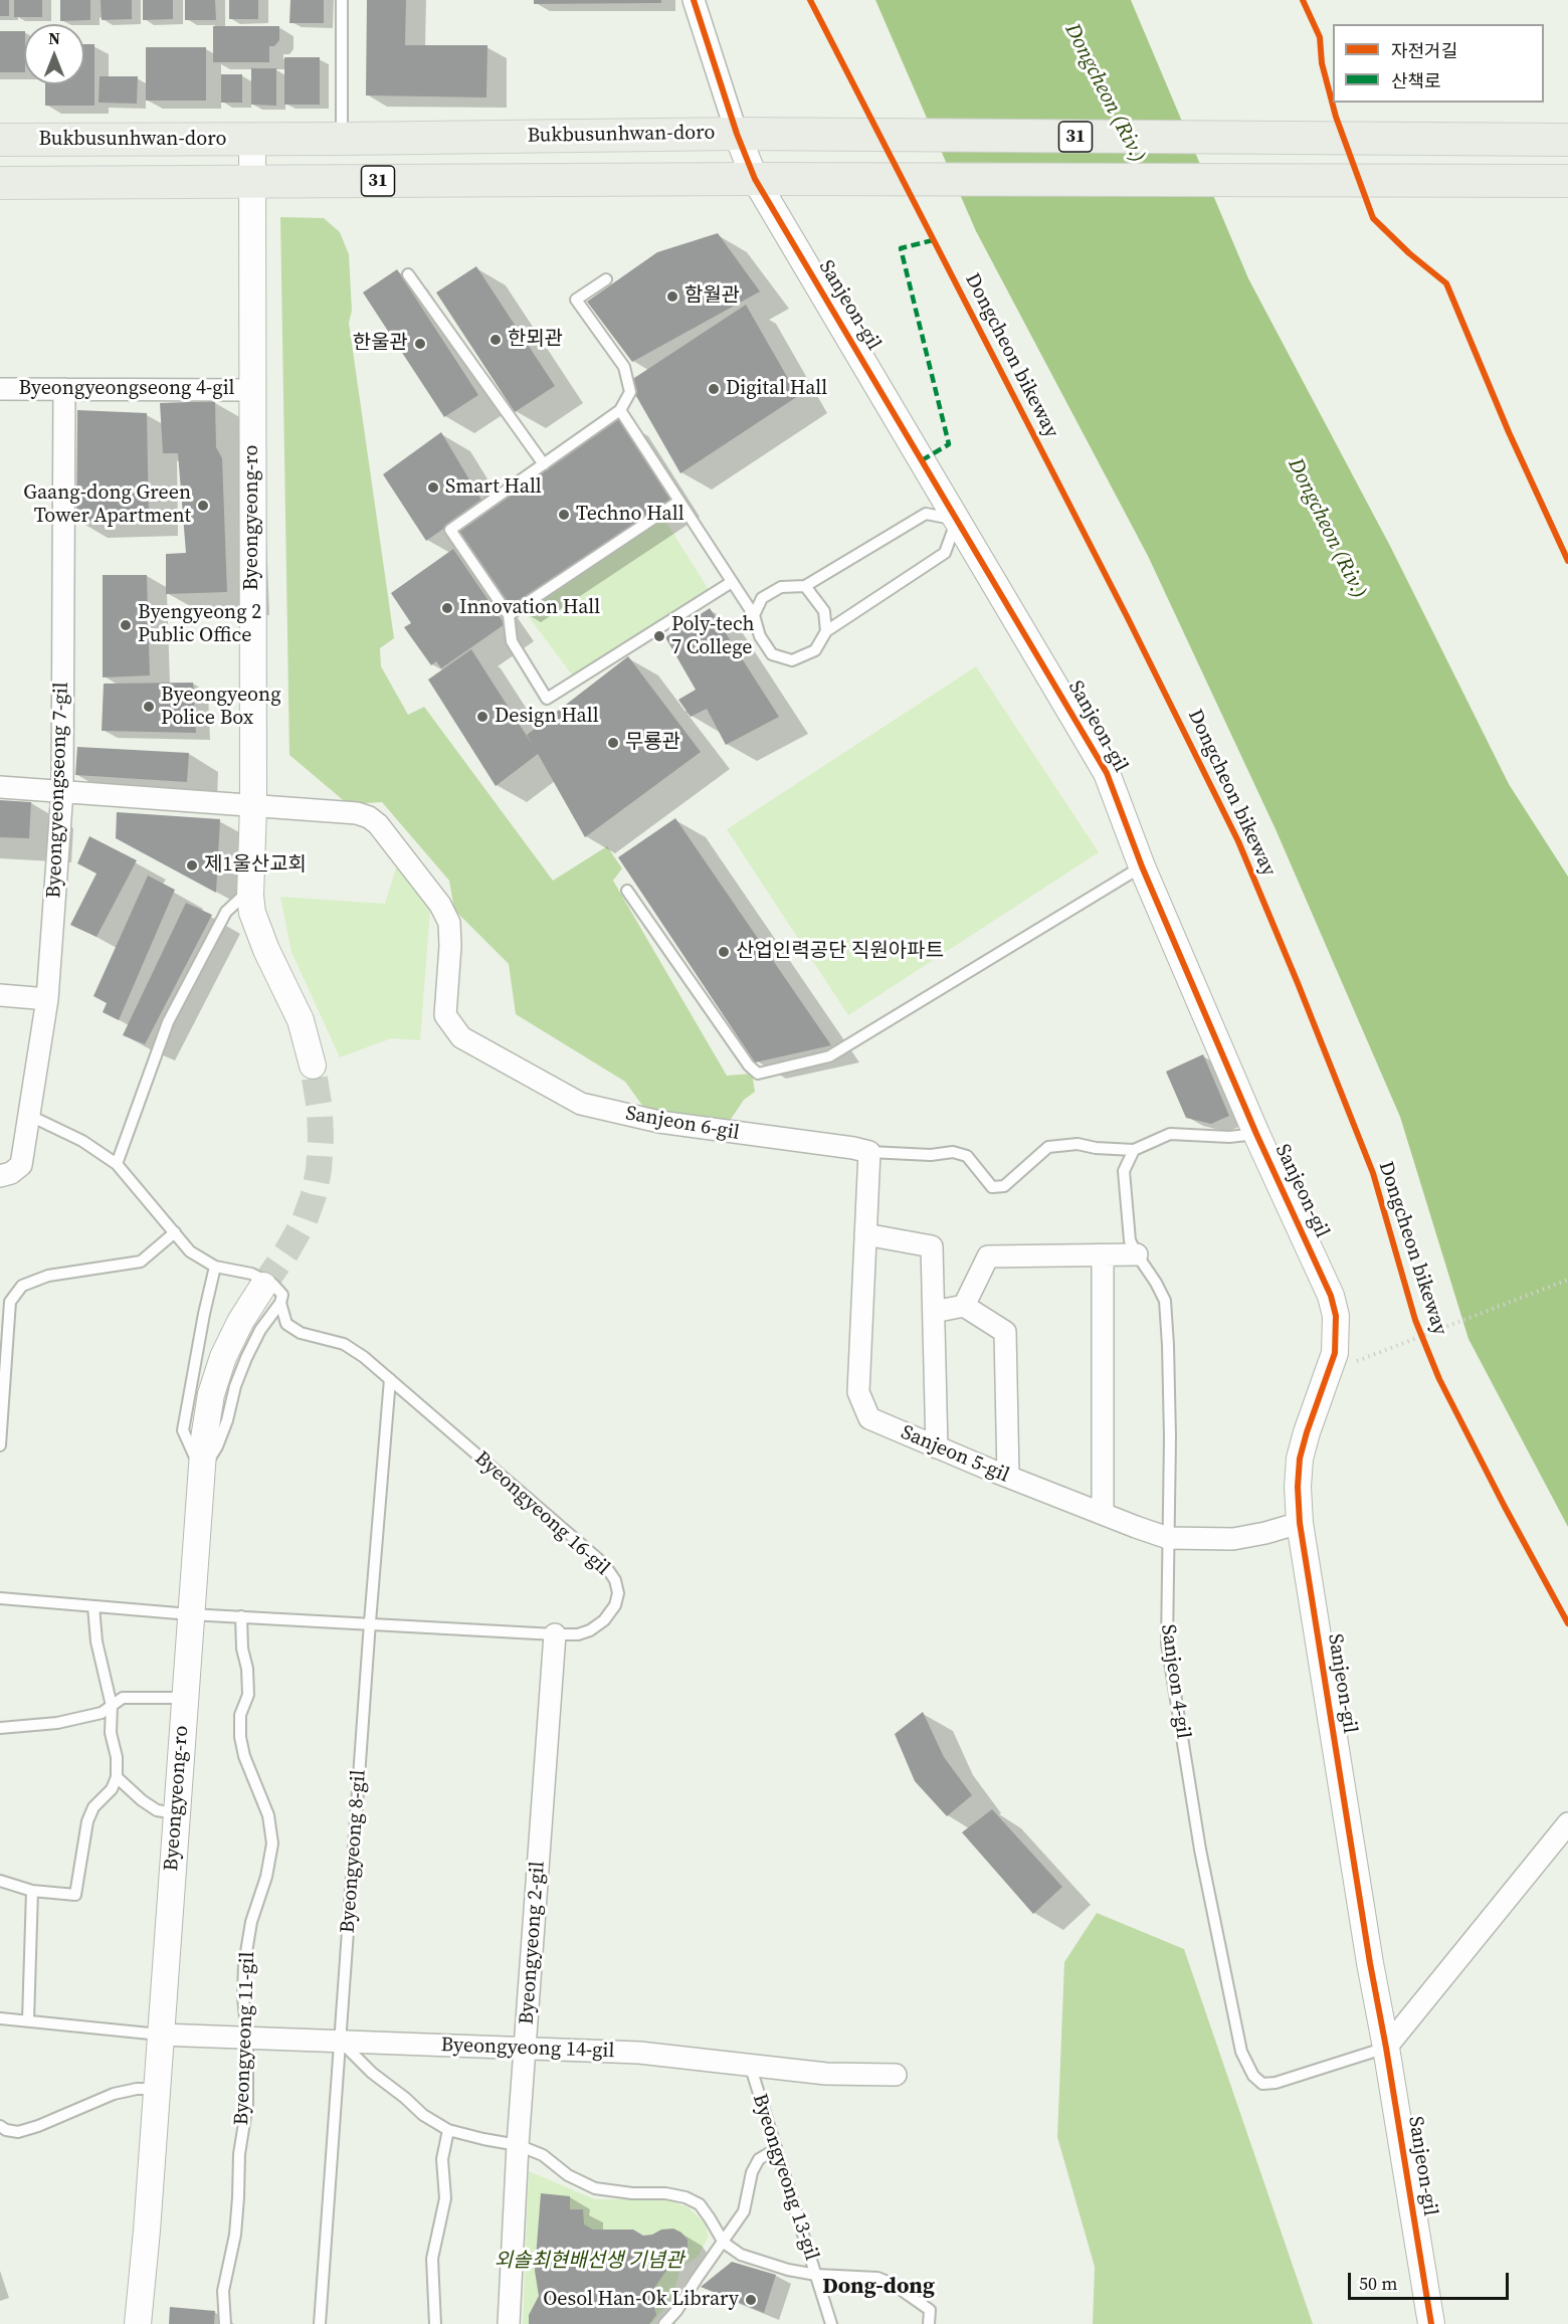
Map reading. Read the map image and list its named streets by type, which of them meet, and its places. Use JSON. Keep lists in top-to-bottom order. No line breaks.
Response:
{"streets":{"main road":["Bukbusunhwan-doro","31"],"street":["Sanjeon-gil","Byeongyeongseong 4-gil","Byeongyeong-ro","Byeongyeongseong 7-gil","Sanjeon 6-gil","Sanjeon 5-gil","Byeongyeong 2-gil","Byeongyeong 14-gil"],"lane":["Byeongyeong 16-gil","Sanjeon 4-gil","Byeongyeong 8-gil","Byeongyeong 11-gil","Byeongyeong 13-gil"],"cycle path":["Dongcheon bikeway"]},"crossings":[["Bukbusunhwan-doro","Sanjeon-gil"],["Bukbusunhwan-doro","Byeongyeong-ro"],["31","Sanjeon-gil"],["31","Byeongyeong-ro"],["Sanjeon-gil","Sanjeon 6-gil"],["Sanjeon-gil","Sanjeon 5-gil"],["Sanjeon-gil","Sanjeon 4-gil"],["Byeongyeongseong 4-gil","Byeongyeong-ro"],["Byeongyeongseong 4-gil","Byeongyeongseong 7-gil"],["Byeongyeong-ro","Sanjeon 6-gil"],["Byeongyeong-ro","Byeongyeong 16-gil"],["Byeongyeong-ro","Byeongyeong 14-gil"],["Byeongyeongseong 7-gil","Sanjeon 6-gil"],["Sanjeon 6-gil","Sanjeon 5-gil"],["Sanjeon 6-gil","Sanjeon 4-gil"],["Sanjeon 5-gil","Sanjeon 4-gil"],["Byeongyeong 16-gil","Byeongyeong 8-gil"],["Byeongyeong 16-gil","Byeongyeong 2-gil"],["Byeongyeong 16-gil","Byeongyeong 11-gil"],["Byeongyeong 8-gil","Byeongyeong 14-gil"],["Byeongyeong 2-gil","Byeongyeong 14-gil"],["Byeongyeong 11-gil","Byeongyeong 14-gil"],["Byeongyeong 14-gil","Byeongyeong 13-gil"]],"districts":["Dong-dong"],"water":["Dongcheon (Riv.)"],"parks":["외솔최현배선생 기념관"],"places":["함월관","한뫼관","한울관","Digital Hall","Smart Hall","Gaang-dong Green Tower Apartment","Techno Hall","Innovation Hall","Byengyeong 2 Public Office","Poly-tech 7 College","Byeongyeong Police Box","Design Hall","무룡관","제1울산교회","산업인력공단 직원아파트","Oesol Han-Ok Library"],"legend":["자전거길","산책로"],"scale_bar":"50 m","north":"top"}
